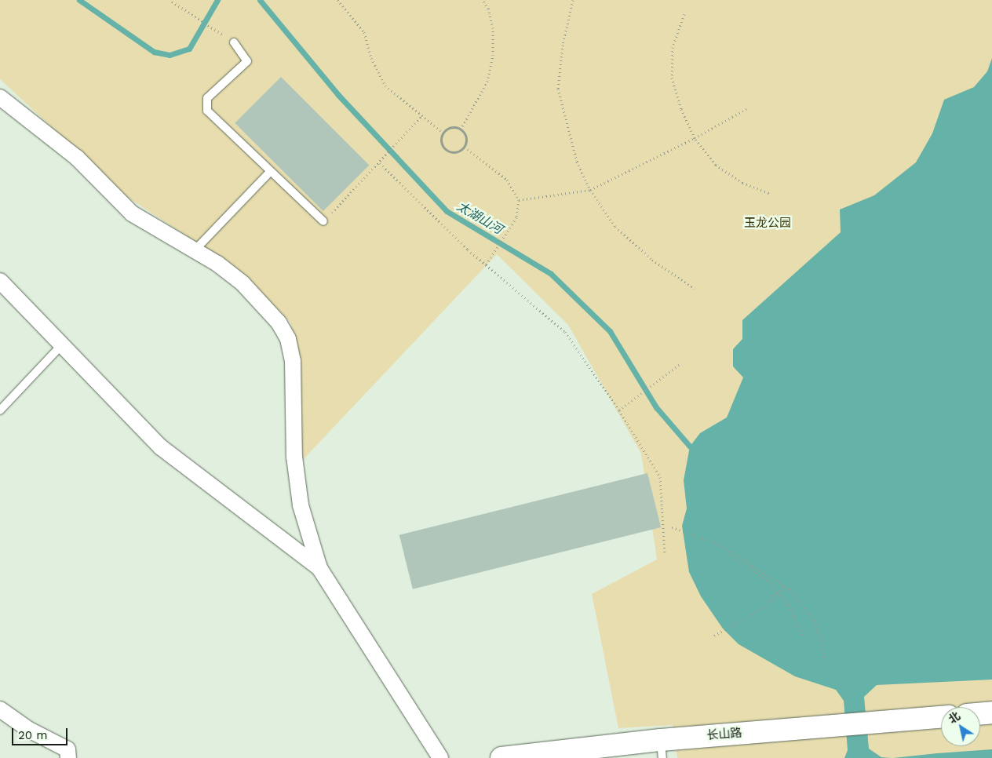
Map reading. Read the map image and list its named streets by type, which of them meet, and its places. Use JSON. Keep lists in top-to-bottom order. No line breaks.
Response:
{"streets":{"street":["长山路"]},"water":["太湖山河"],"parks":["玉龙公园"],"scale_bar":"20 m","north":"top left"}
